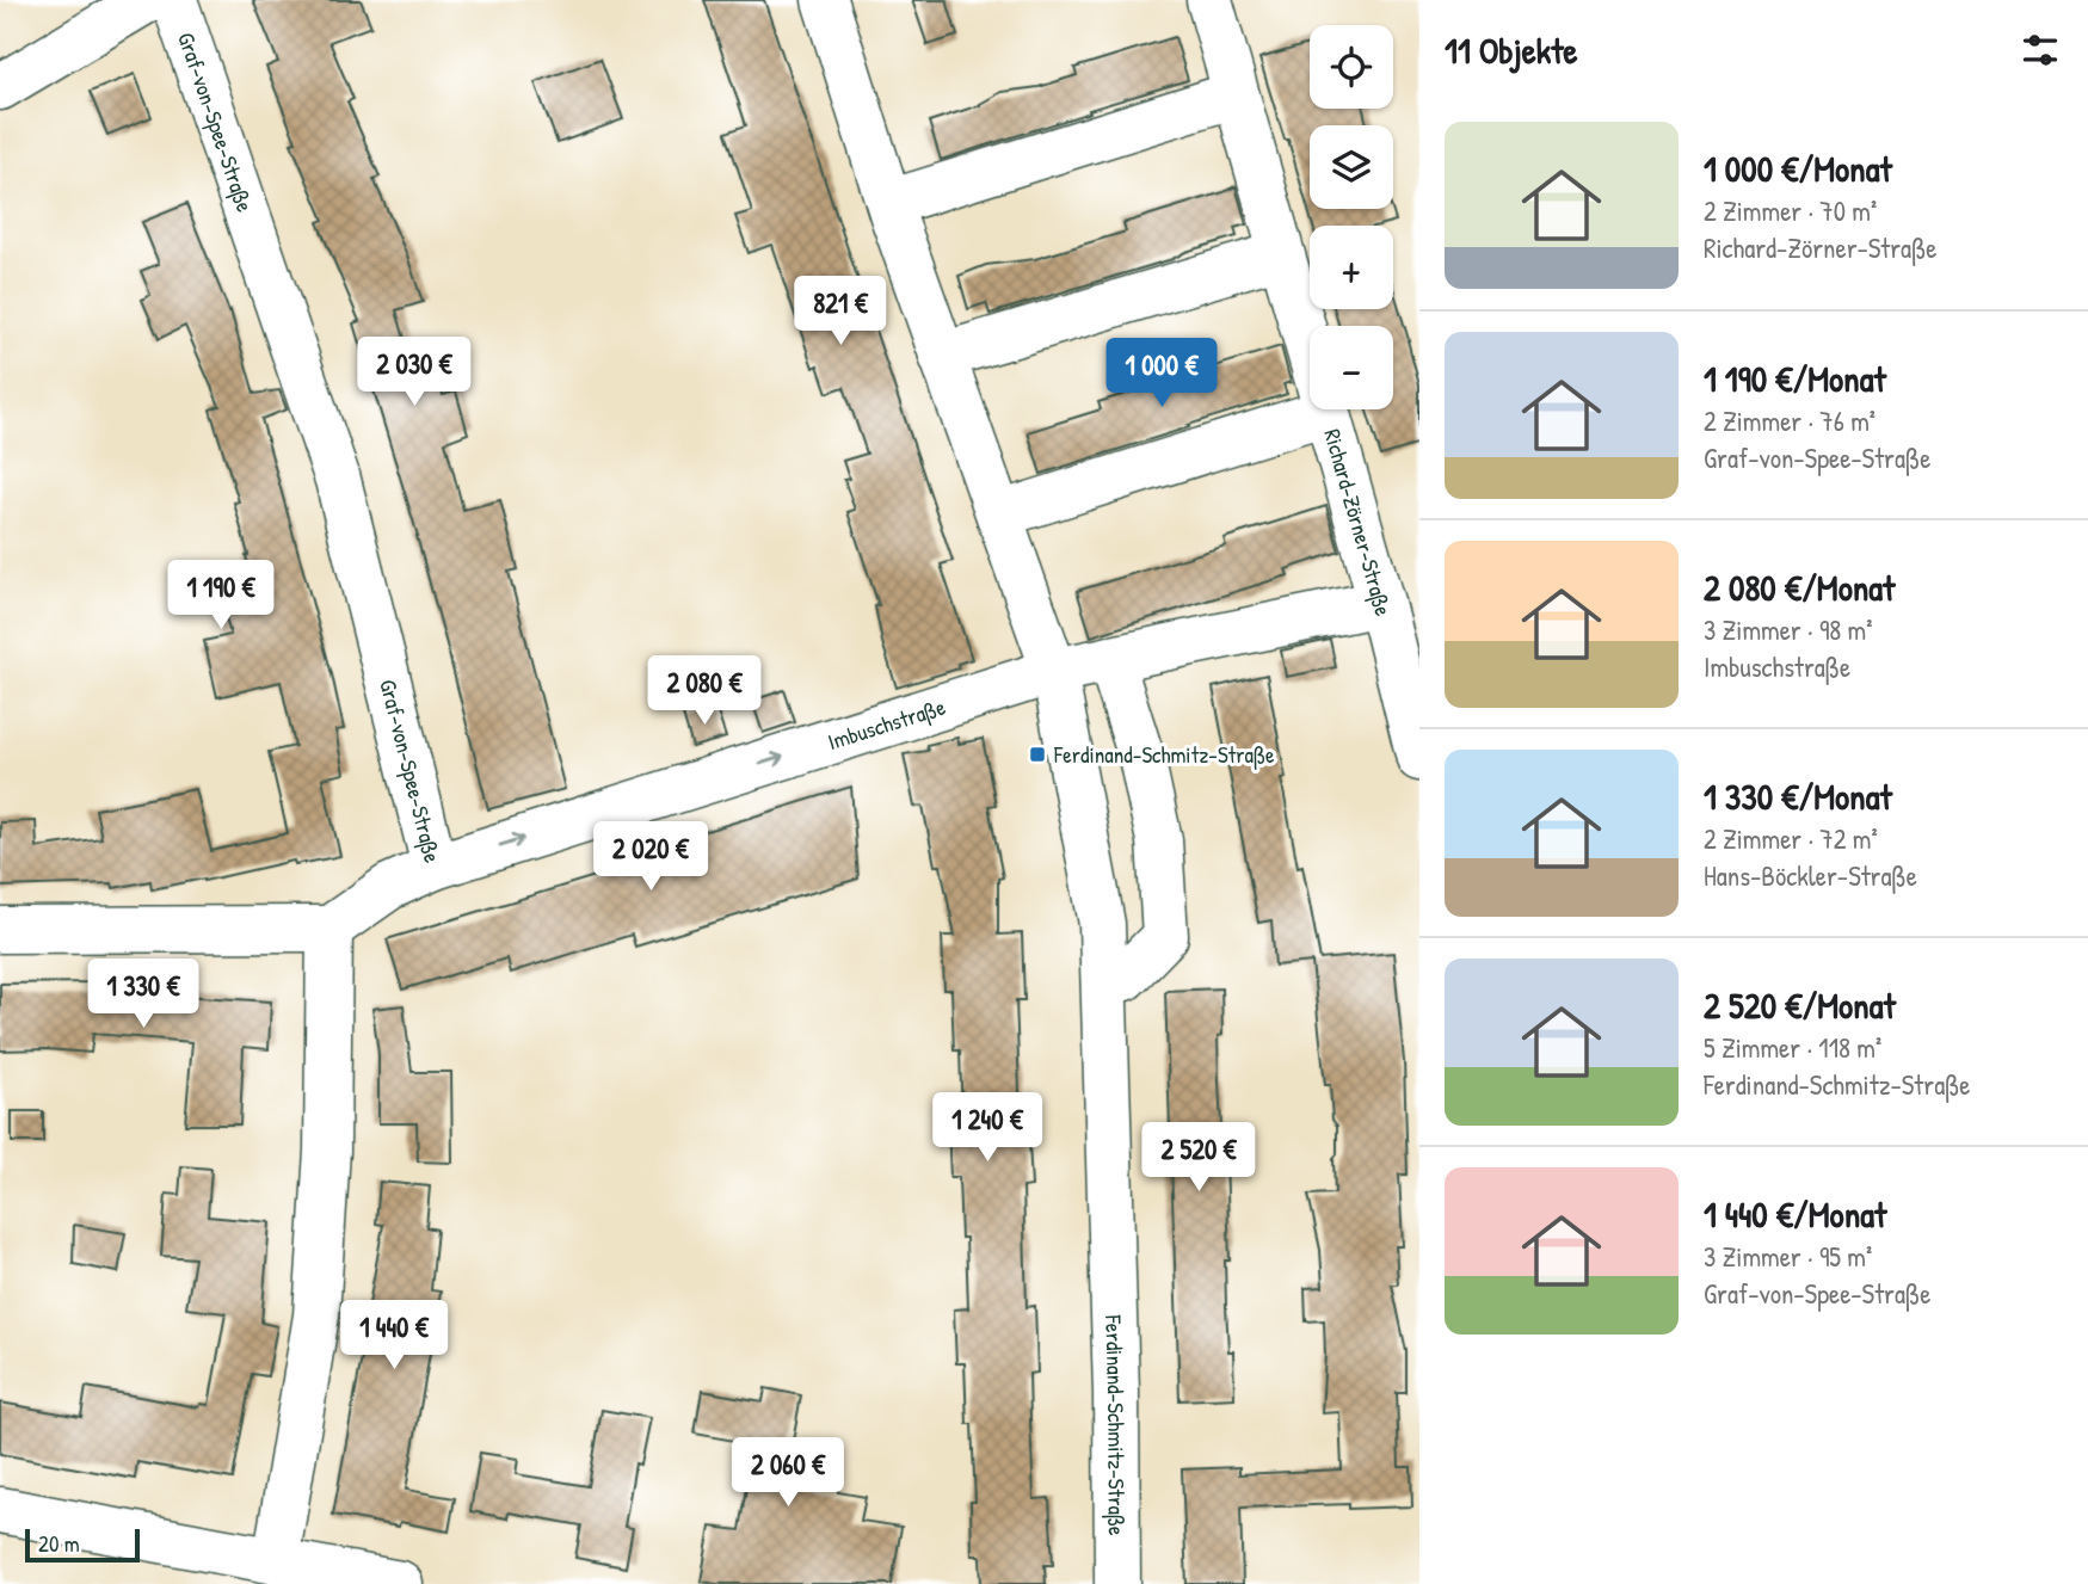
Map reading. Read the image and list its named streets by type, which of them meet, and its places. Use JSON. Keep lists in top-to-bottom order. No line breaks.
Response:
{"streets":{"street":["Graf-von-Spee-Straße","Richard-Zörner-Straße","Imbuschstraße","Ferdinand-Schmitz-Straße"]},"crossings":[["Graf-von-Spee-Straße","Imbuschstraße"],["Imbuschstraße","Ferdinand-Schmitz-Straße"]],"one_way":["Imbuschstraße"],"places":{"transit":["Ferdinand-Schmitz-Straße"]},"scale_bar":"20 m","page":{"heading":"11 Objekte","map_buttons":["+","−"],"list":[{"name":"1 000 €/Monat","note":"2 Zimmer · 70 m² · Richard-Zörner-Straße"},{"name":"1 190 €/Monat","note":"2 Zimmer · 76 m² · Graf-von-Spee-Straße"},{"name":"2 080 €/Monat","note":"3 Zimmer · 98 m² · Imbuschstraße"},{"name":"1 330 €/Monat","note":"2 Zimmer · 72 m² · Hans-Böckler-Straße"},{"name":"2 520 €/Monat","note":"5 Zimmer · 118 m² · Ferdinand-Schmitz-Straße"},{"name":"1 440 €/Monat","note":"3 Zimmer · 95 m² · Graf-von-Spee-Straße"}],"price":["821 €","2 030 €","1 000 €","1 190 €","2 080 €","2 020 €","1 330 €","1 240 €","2 520 €","1 440 €","2 060 €"],"scale":"20 m"}}
